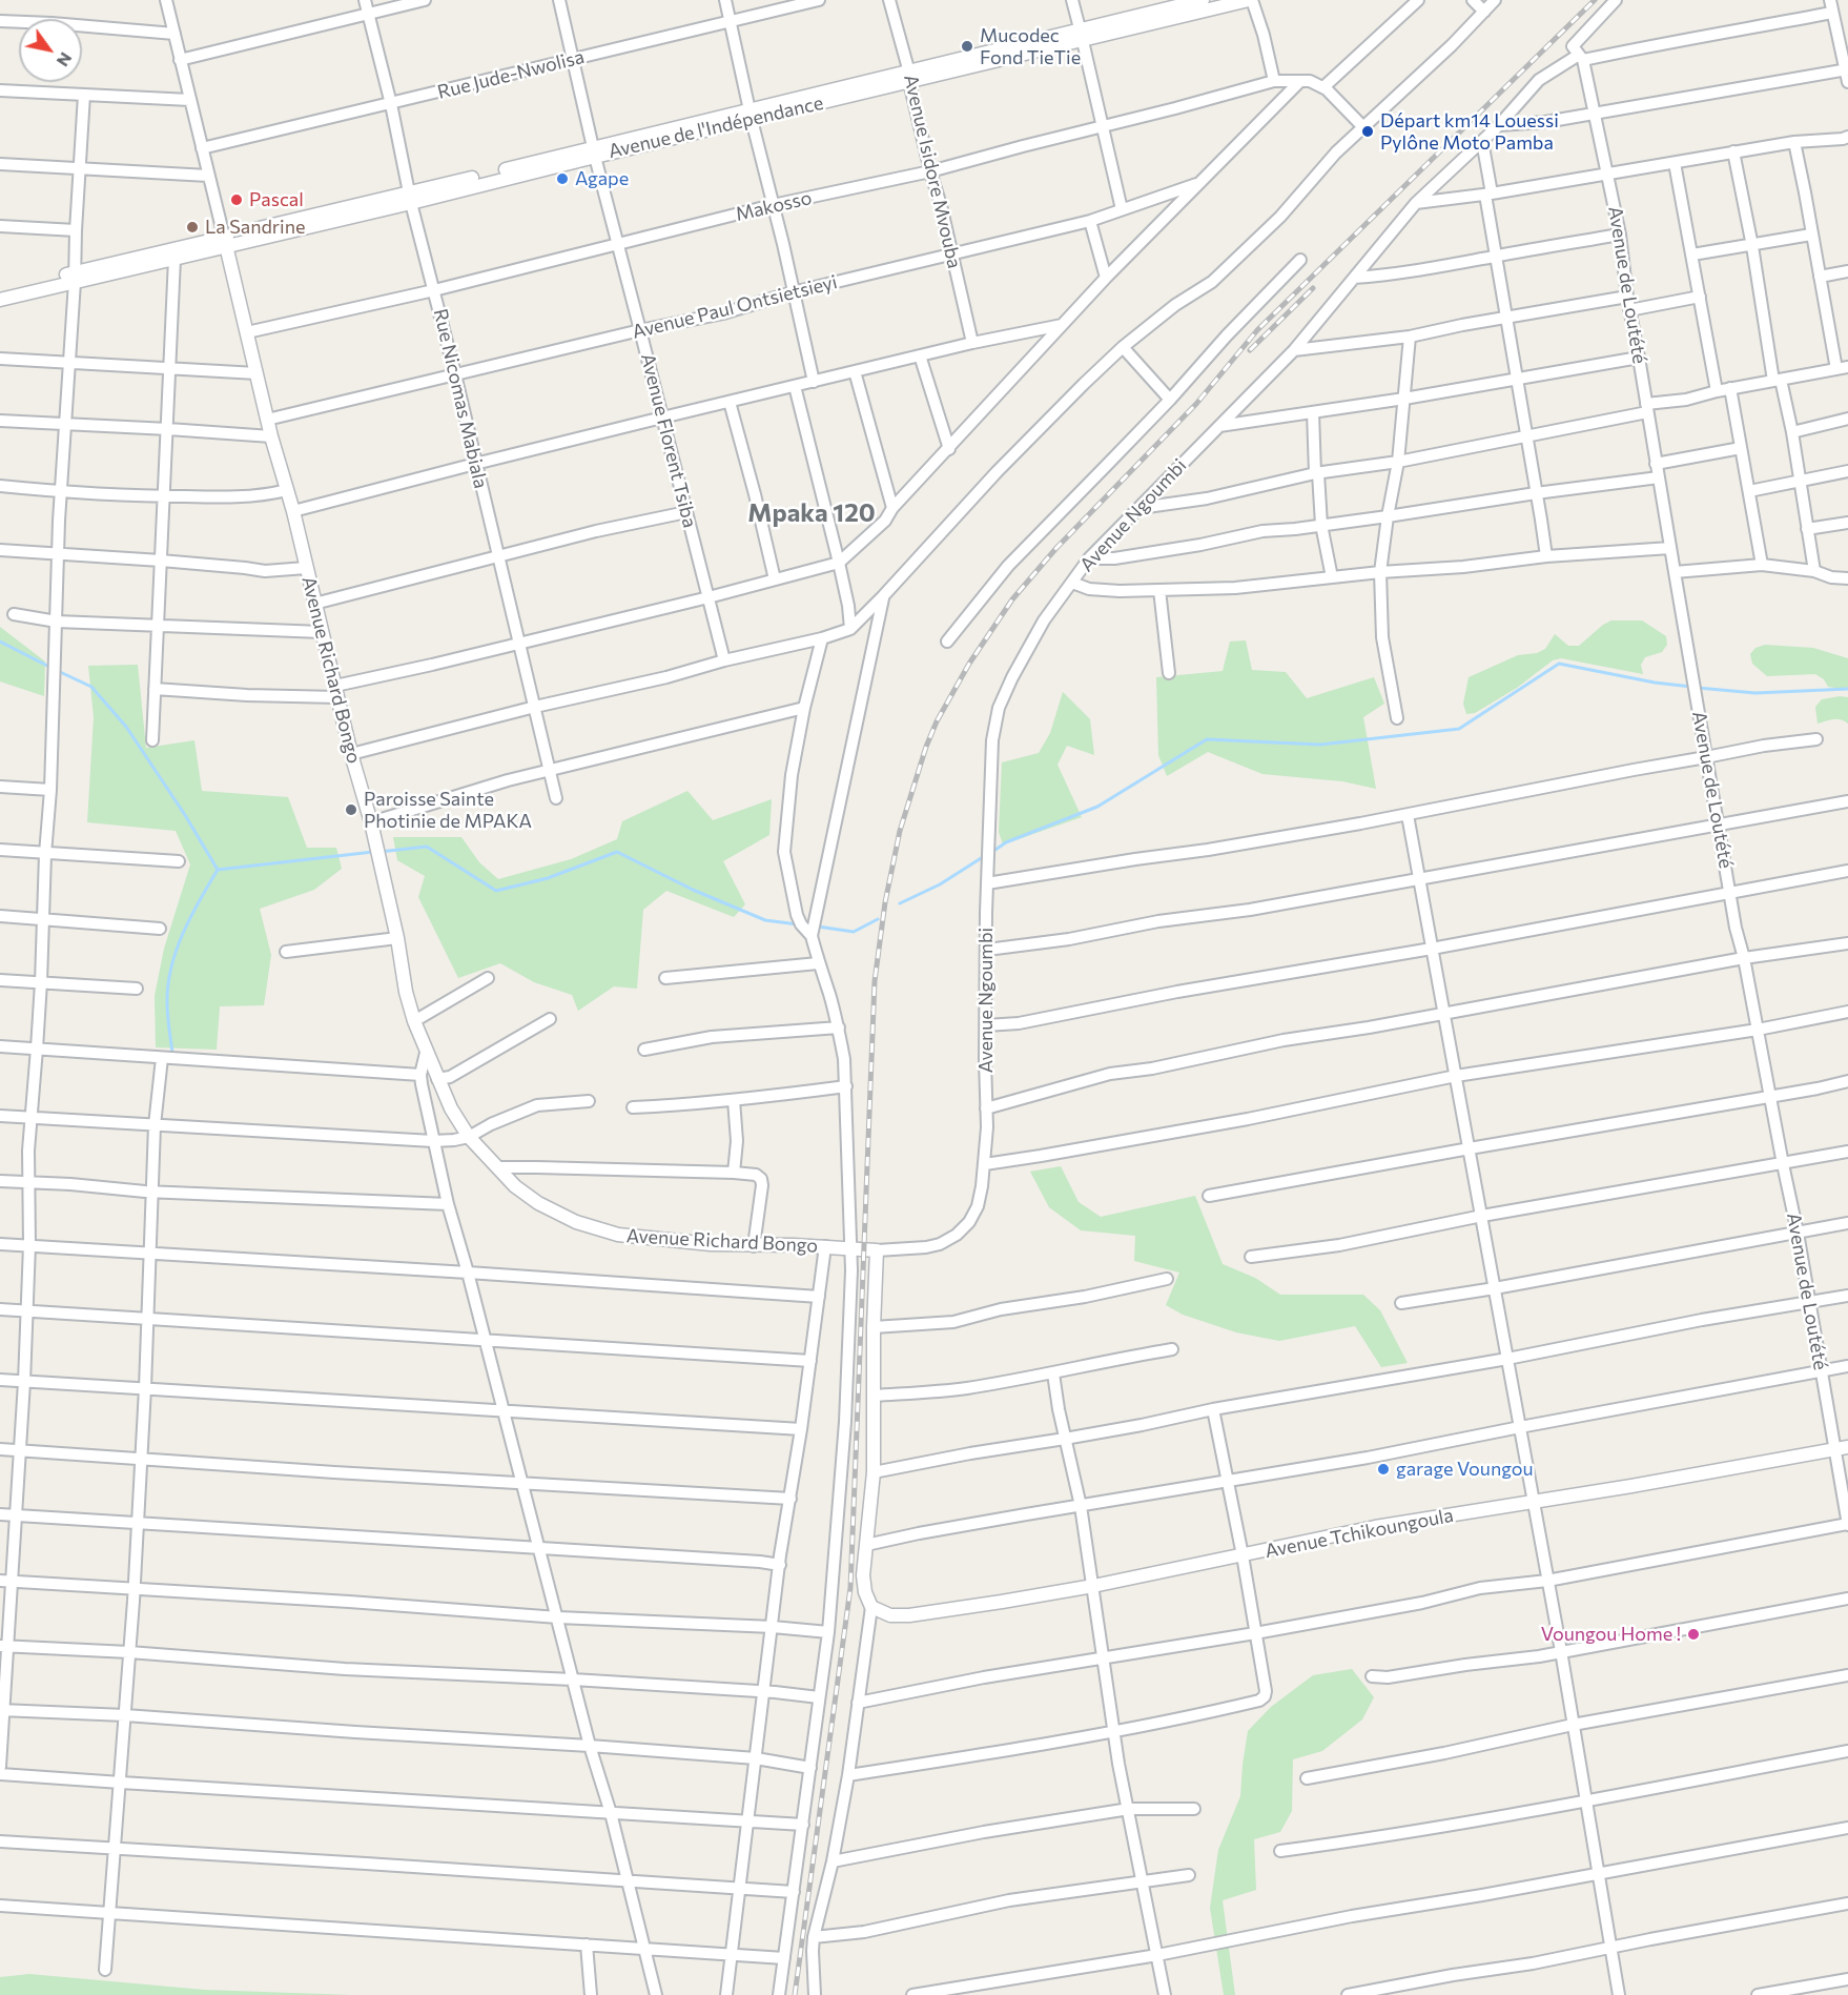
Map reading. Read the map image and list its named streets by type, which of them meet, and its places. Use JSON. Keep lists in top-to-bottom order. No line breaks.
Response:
{"streets":{"street":["Rue Jude-Nwolisa","Avenue de l'Indépendance","Avenue Isidore Mvouba","Makosso","Avenue de Loutété","Avenue Paul Ontsietsieyi","Rue Nicomas Mabiala","Avenue Florent Tsiba","Avenue Ngoumbi","Avenue Richard Bongo","Avenue Tchikoungoula"]},"crossings":[["Rue Jude-Nwolisa","Rue Nicomas Mabiala"],["Rue Jude-Nwolisa","Avenue Florent Tsiba"],["Rue Jude-Nwolisa","Avenue Richard Bongo"],["Avenue de l'Indépendance","Avenue Isidore Mvouba"],["Avenue de l'Indépendance","Rue Nicomas Mabiala"],["Avenue de l'Indépendance","Avenue Florent Tsiba"],["Avenue de l'Indépendance","Avenue Richard Bongo"],["Avenue Isidore Mvouba","Makosso"],["Avenue Isidore Mvouba","Avenue Paul Ontsietsieyi"],["Makosso","Rue Nicomas Mabiala"],["Makosso","Avenue Florent Tsiba"],["Makosso","Avenue Richard Bongo"],["Avenue de Loutété","Avenue Ngoumbi"],["Avenue de Loutété","Avenue Tchikoungoula"],["Avenue Paul Ontsietsieyi","Rue Nicomas Mabiala"],["Avenue Paul Ontsietsieyi","Avenue Florent Tsiba"],["Avenue Paul Ontsietsieyi","Avenue Richard Bongo"],["Avenue Ngoumbi","Avenue Richard Bongo"]],"districts":["Mpaka 120"],"places":["Mucodec Fond TieTie","Départ km14 Louessi Pylône Moto Pamba","Agape","Pascal","La Sandrine","Paroisse Sainte Photinie de MPAKA","garage Voungou","Voungou Home !"],"north":"bottom right"}
